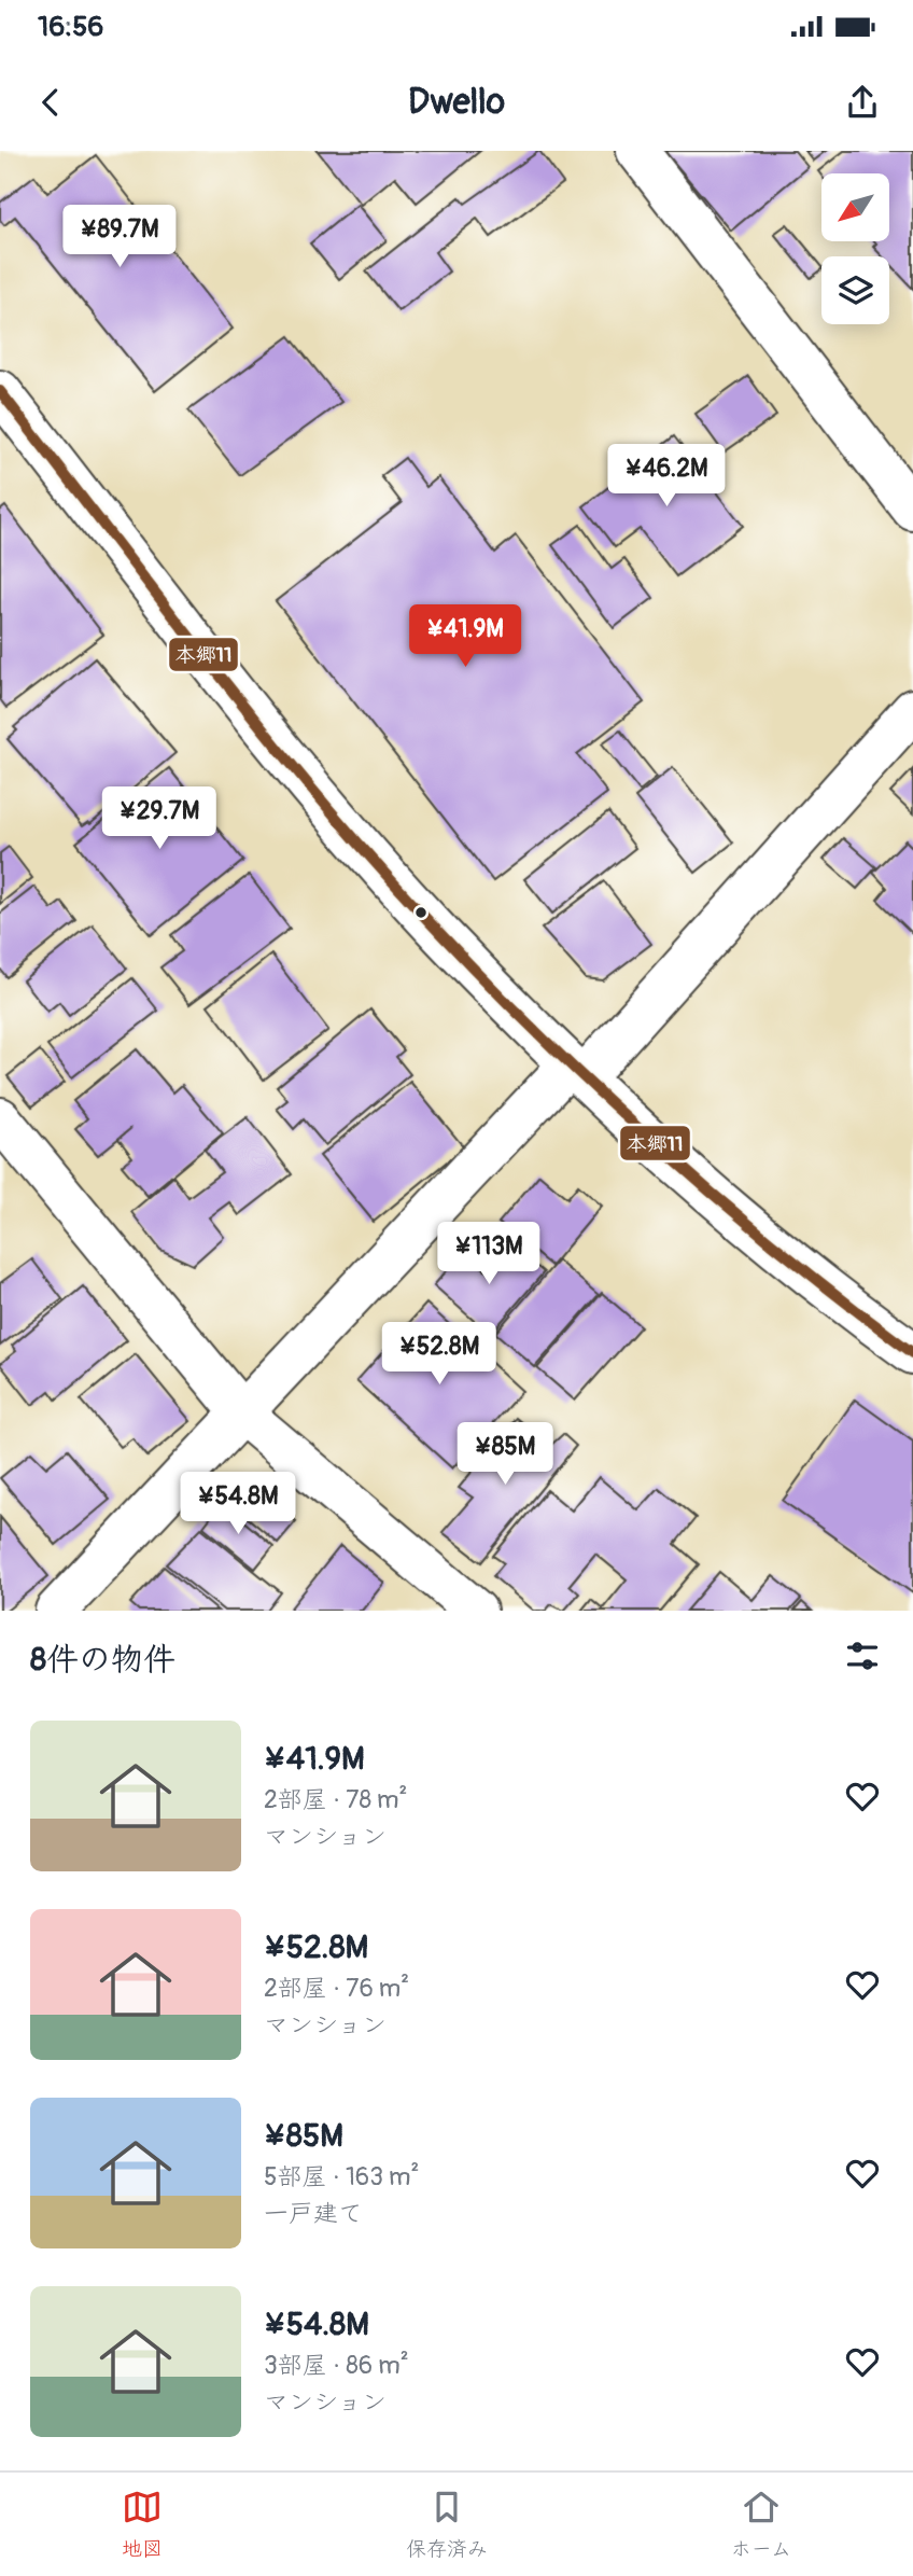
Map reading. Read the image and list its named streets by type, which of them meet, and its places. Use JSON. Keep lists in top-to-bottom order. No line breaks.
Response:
{"lines":["transit line 本郷11"],"north":"bottom left","page":{"status":"16:56","header":"Dwello","price":["¥89.7M","¥46.2M","¥41.9M","¥29.7M","¥113M","¥52.8M","¥85M","¥54.8M"],"heading":"8件の物件","list":[{"name":"¥41.9M","note":"2部屋 · 78 m² · マンション"},{"name":"¥52.8M","note":"2部屋 · 76 m² · マンション"},{"name":"¥85M","note":"5部屋 · 163 m² · 一戸建て"},{"name":"¥54.8M","note":"3部屋 · 86 m² · マンション"}],"tabs":["地図","保存済み","ホーム"]}}
